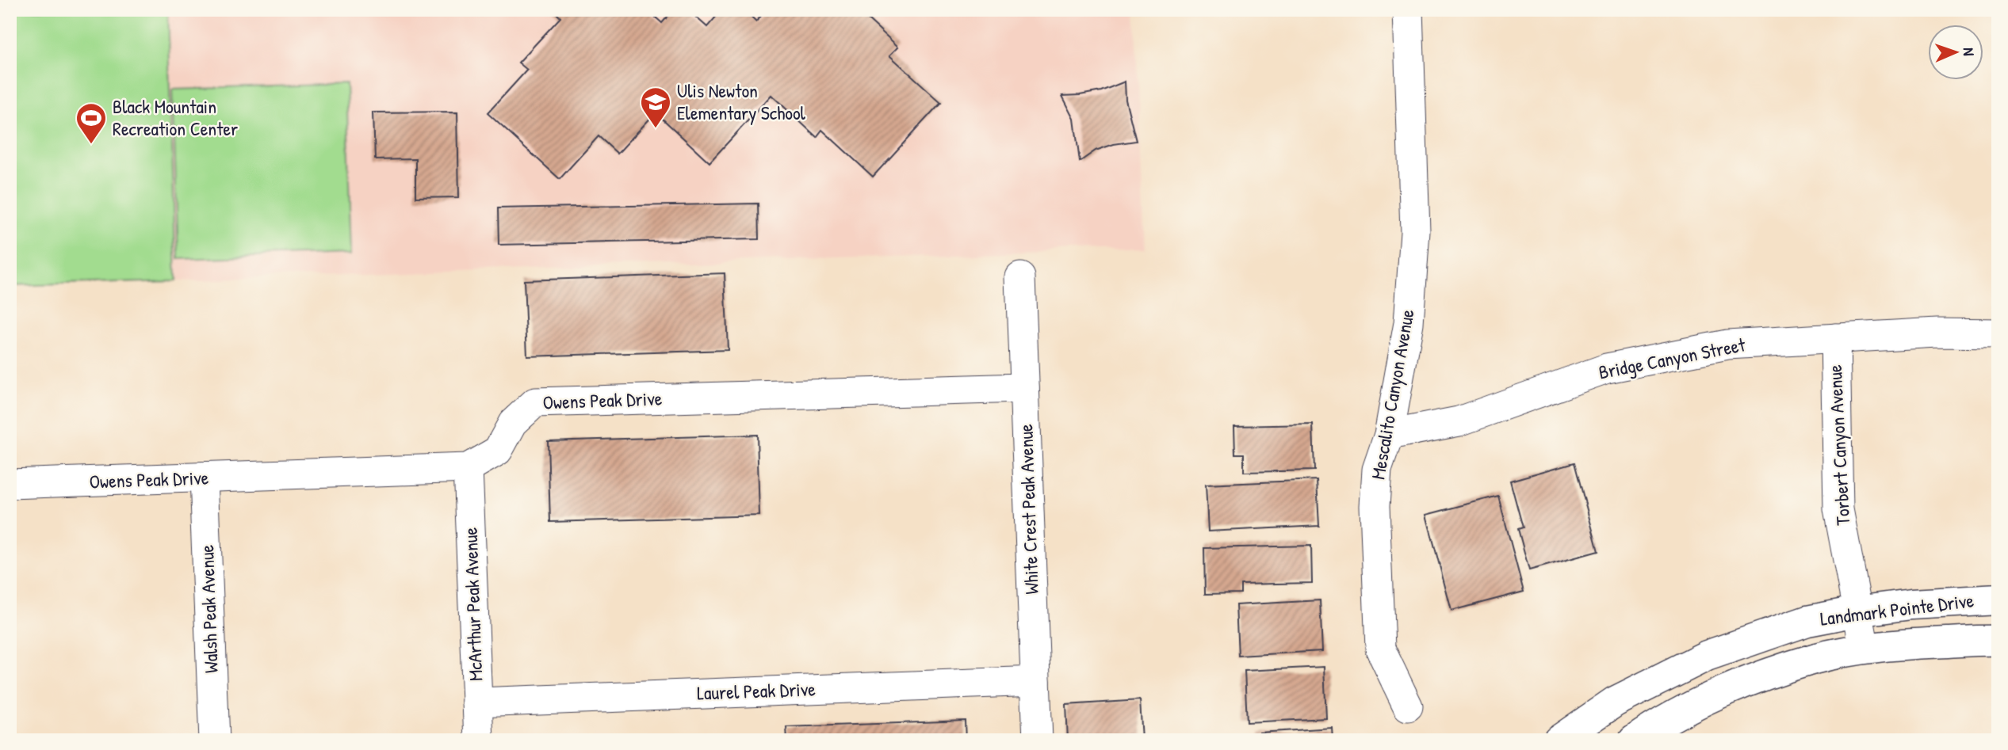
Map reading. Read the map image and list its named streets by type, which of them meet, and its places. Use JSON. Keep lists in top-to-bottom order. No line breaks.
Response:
{"streets":{"street":["Bridge Canyon Street","Mescalito Canyon Avenue","Owens Peak Drive","Torbert Canyon Avenue","White Crest Peak Avenue","McArthur Peak Avenue","Walsh Peak Avenue","Landmark Pointe Drive","Laurel Peak Drive"]},"crossings":[["Bridge Canyon Street","Mescalito Canyon Avenue"],["Bridge Canyon Street","Torbert Canyon Avenue"],["Owens Peak Drive","White Crest Peak Avenue"],["Owens Peak Drive","McArthur Peak Avenue"],["Owens Peak Drive","Walsh Peak Avenue"],["Torbert Canyon Avenue","Landmark Pointe Drive"],["White Crest Peak Avenue","Laurel Peak Drive"],["McArthur Peak Avenue","Laurel Peak Drive"]],"places":{"school or university":["Ulis Newton Elementary School"],"sports":["Black Mountain Recreation Center"]},"north":"right"}
